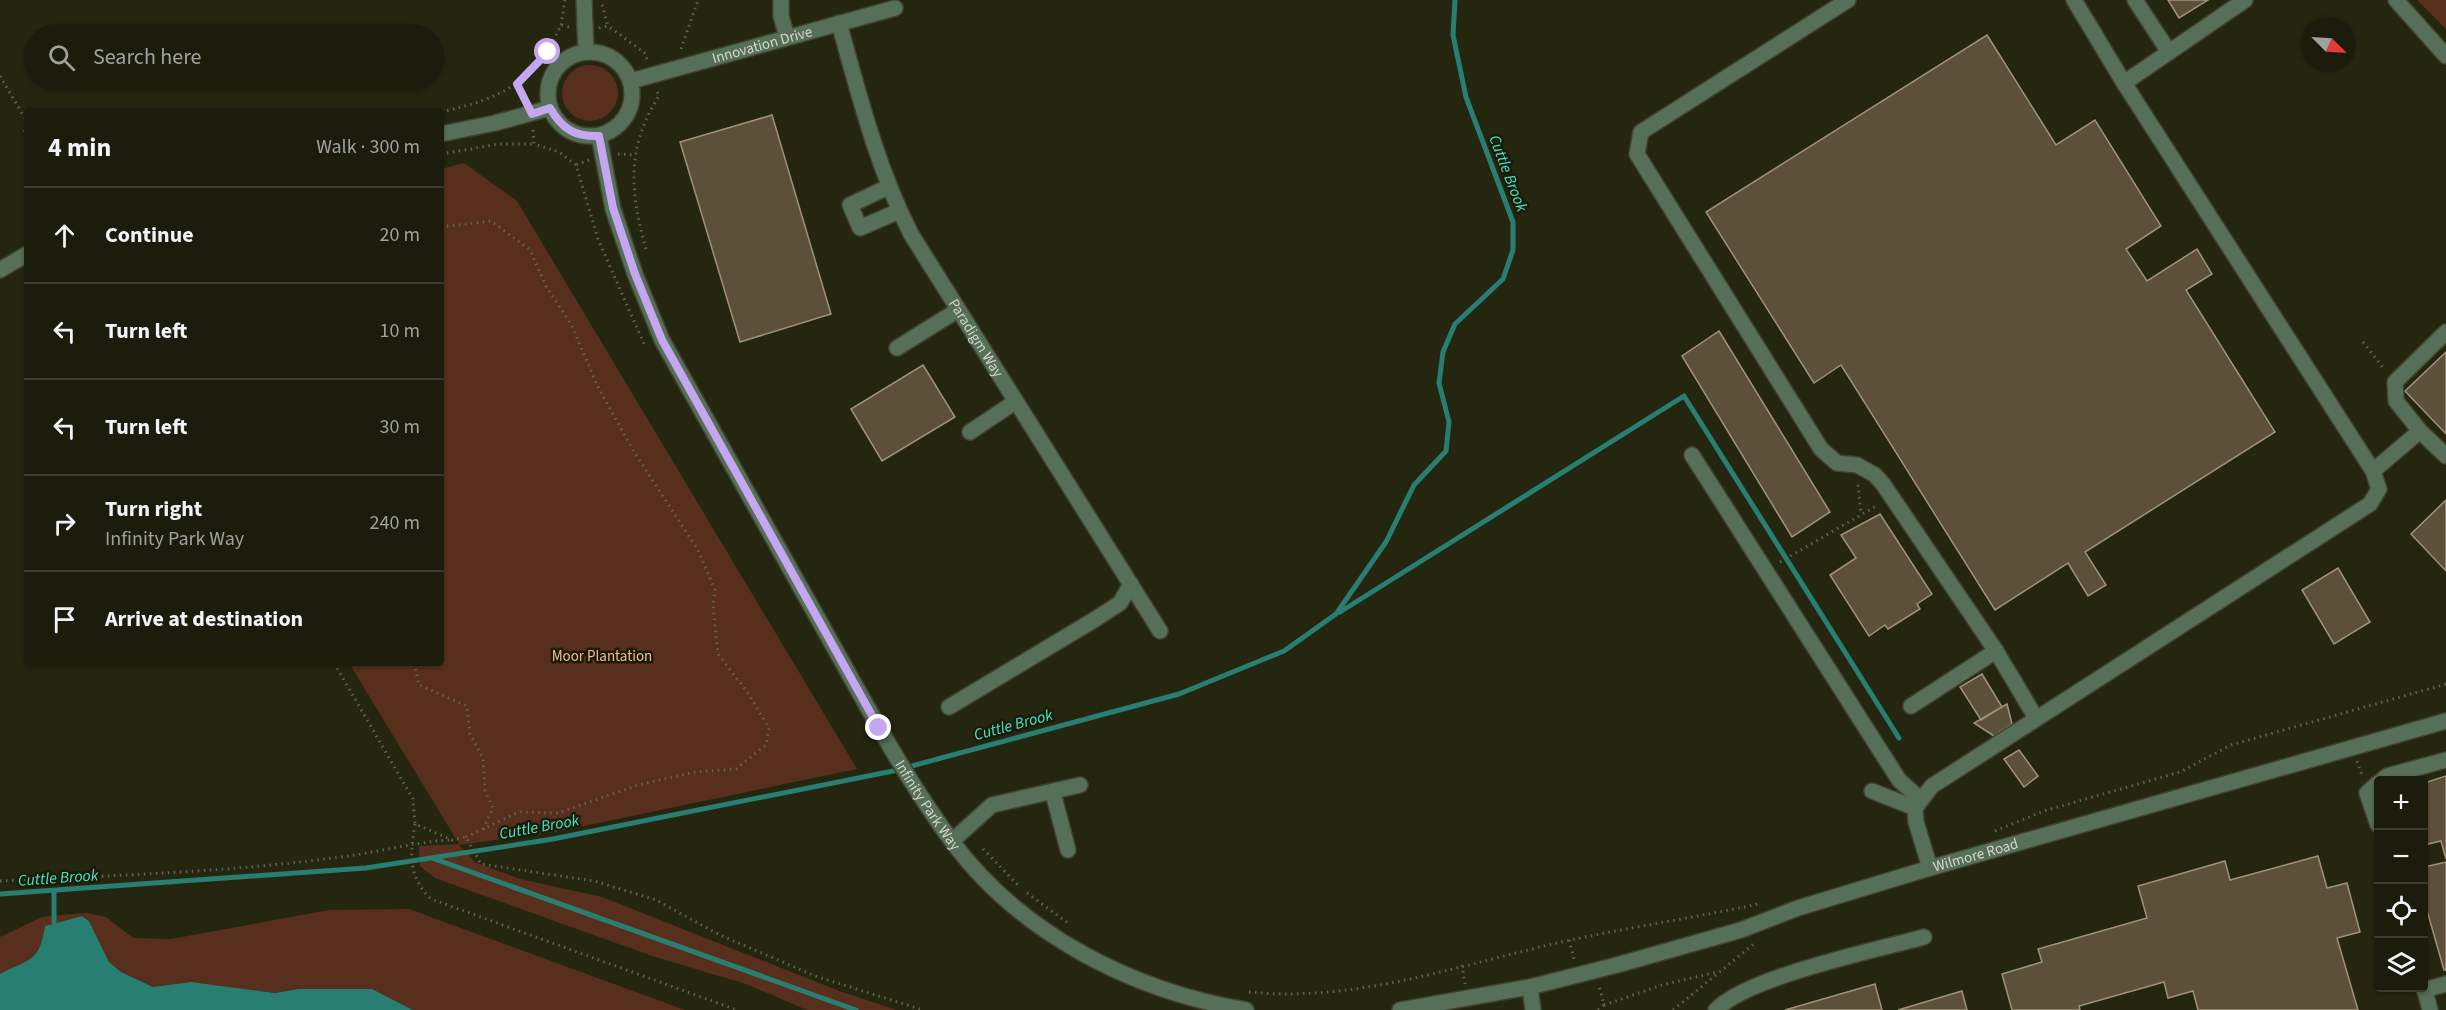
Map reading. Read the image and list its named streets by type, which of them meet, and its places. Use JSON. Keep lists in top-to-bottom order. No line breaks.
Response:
{"streets":{"street":["Innovation Drive","Paradigm Way","Infinity Park Way","Wilmore Road"]},"crossings":[["Innovation Drive","Paradigm Way"],["Innovation Drive","Infinity Park Way"]],"water":["Cuttle Brook"],"parks":["Moor Plantation"],"north":"bottom right","page":{"search":"Search here","heading":["4 min","Walk · 300 m"],"list":[["Continue","20 m"],["Turn left","10 m"],["Turn left","30 m"],["Turn right","Infinity Park Way","240 m"],"Arrive at destination"],"map_buttons":["+","−"]}}
